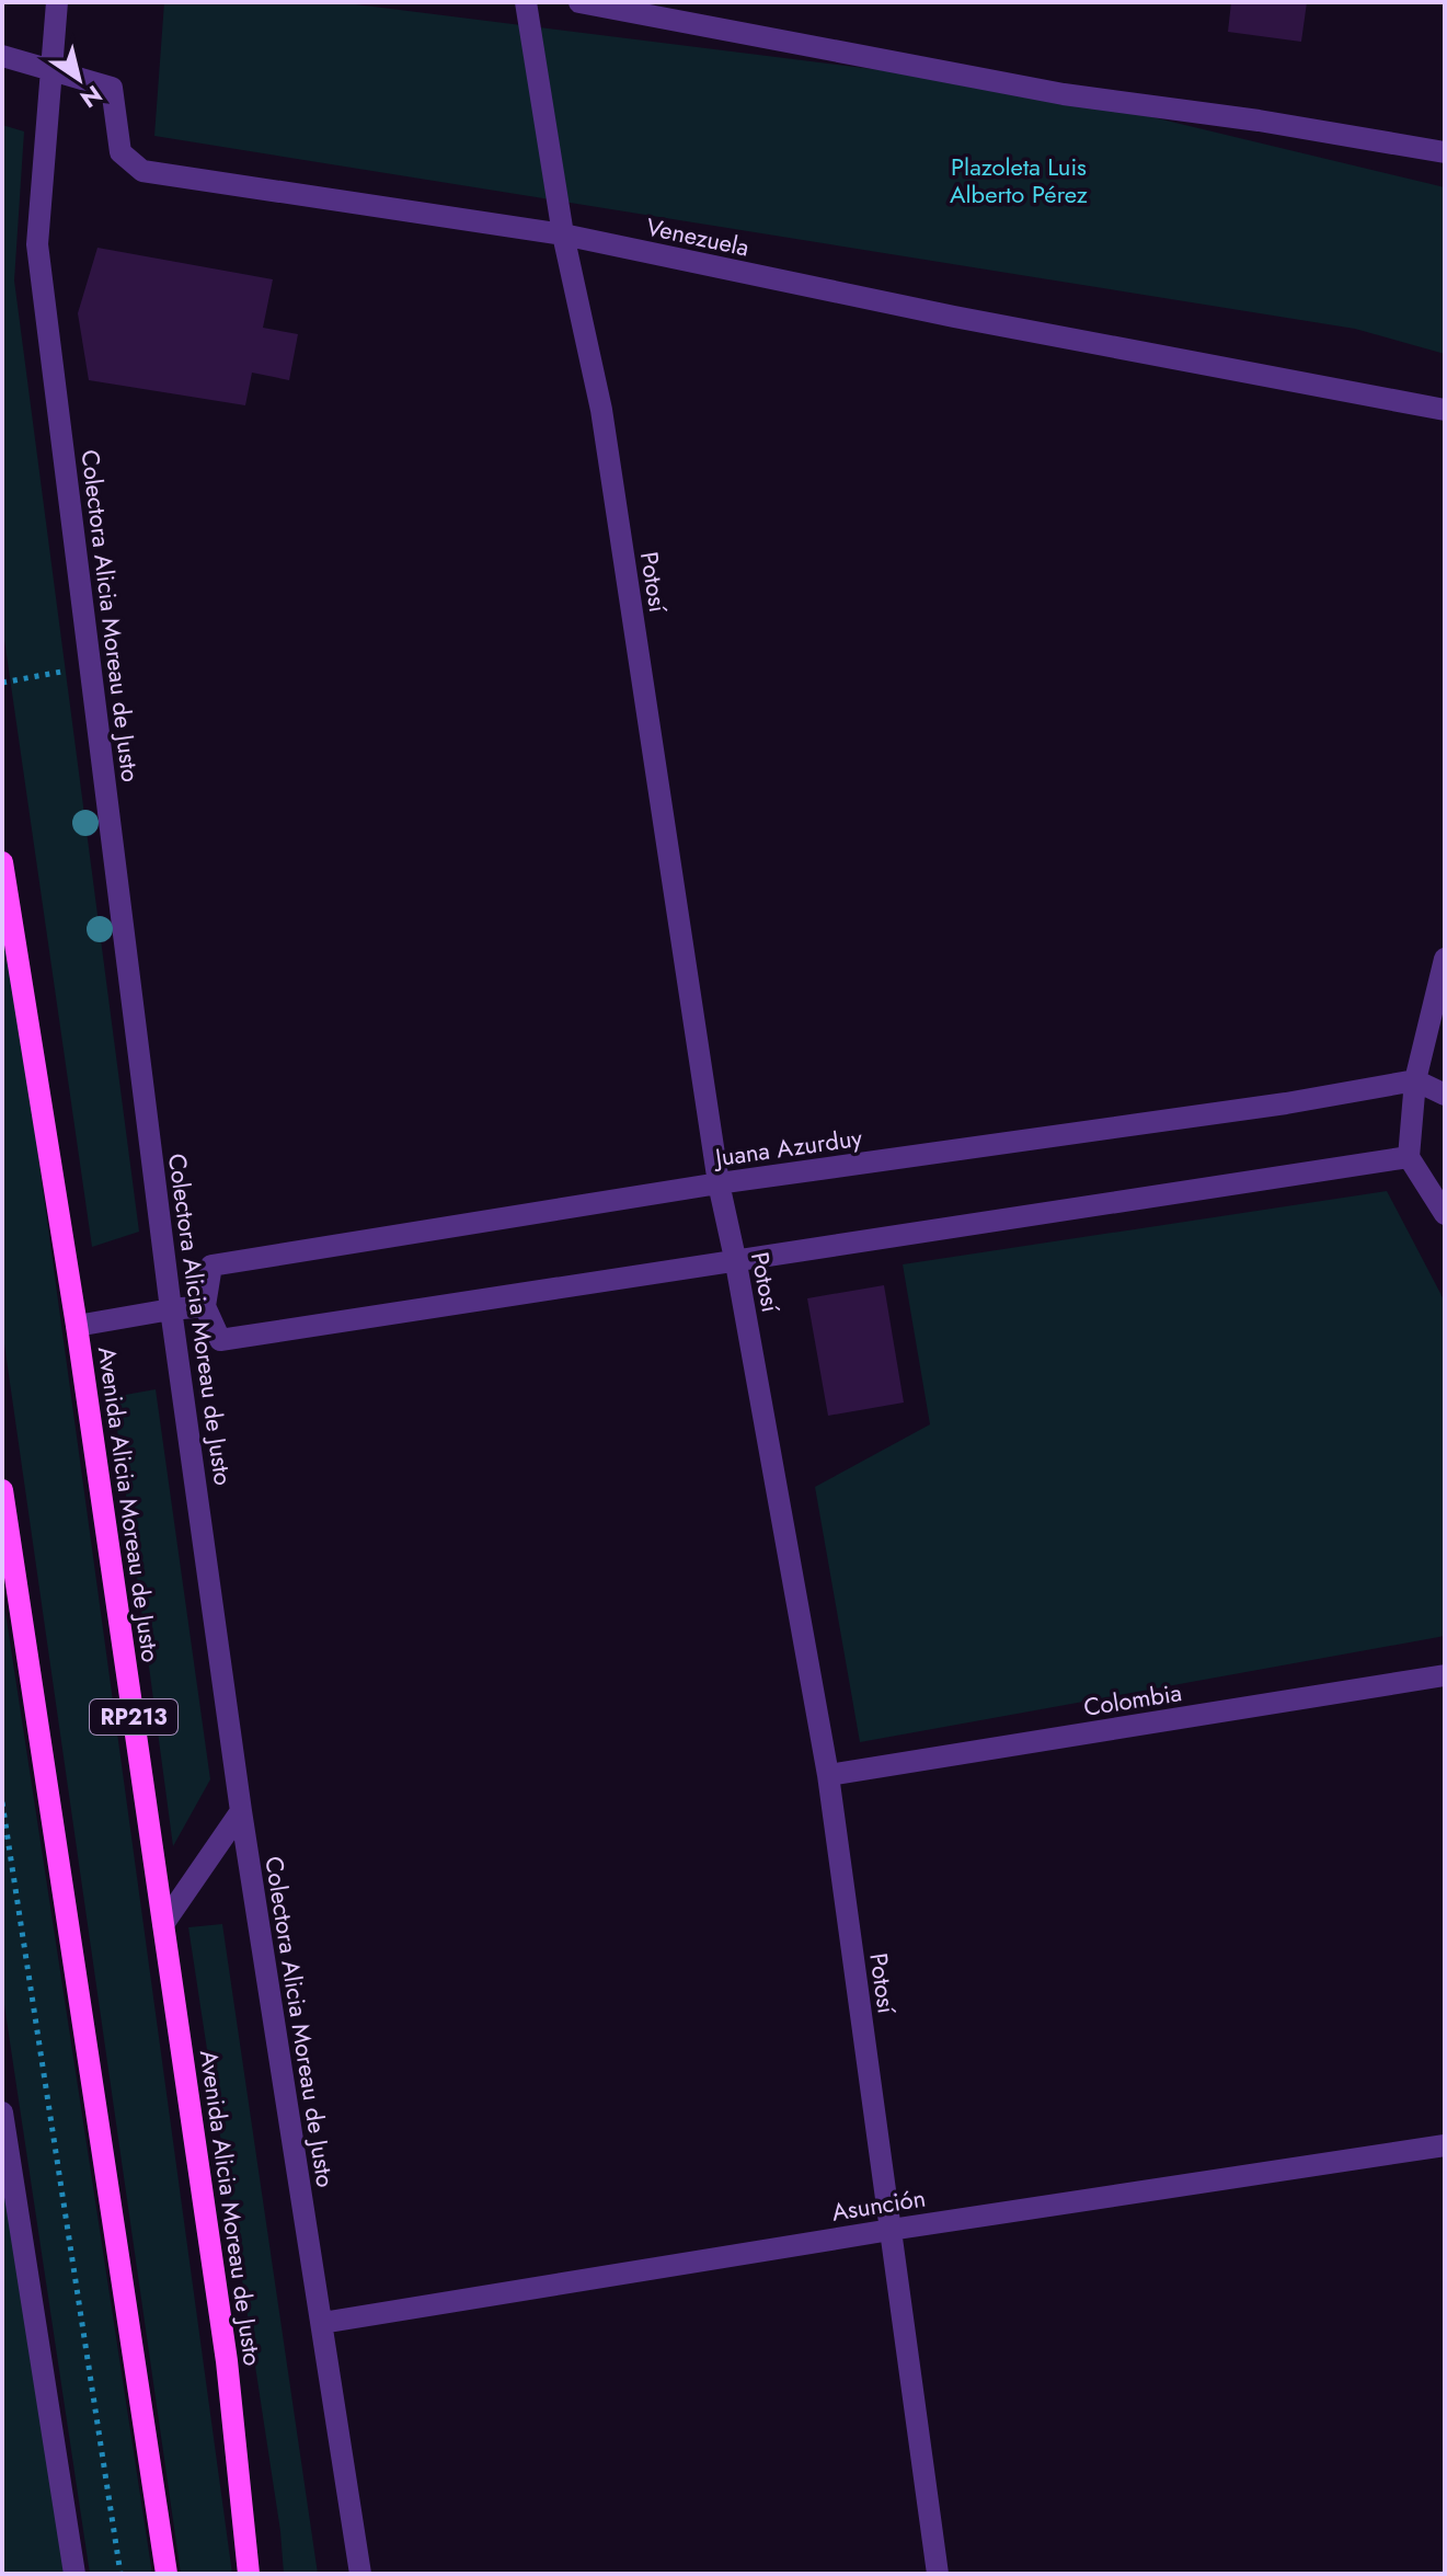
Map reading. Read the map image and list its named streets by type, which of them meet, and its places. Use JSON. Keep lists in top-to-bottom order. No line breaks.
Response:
{"streets":{"main road":["Avenida Alicia Moreau de Justo","RP213"],"street":["Venezuela","Potosí","Colectora Alicia Moreau de Justo","Juana Azurduy","Colombia","Asunción"]},"crossings":[["Venezuela","Potosí"],["Venezuela","Colectora Alicia Moreau de Justo"],["Potosí","Juana Azurduy"],["Potosí","Colombia"],["Potosí","Asunción"],["Colectora Alicia Moreau de Justo","Asunción"]],"parks":["Plazoleta Luis Alberto Pérez"],"north":"bottom right"}
